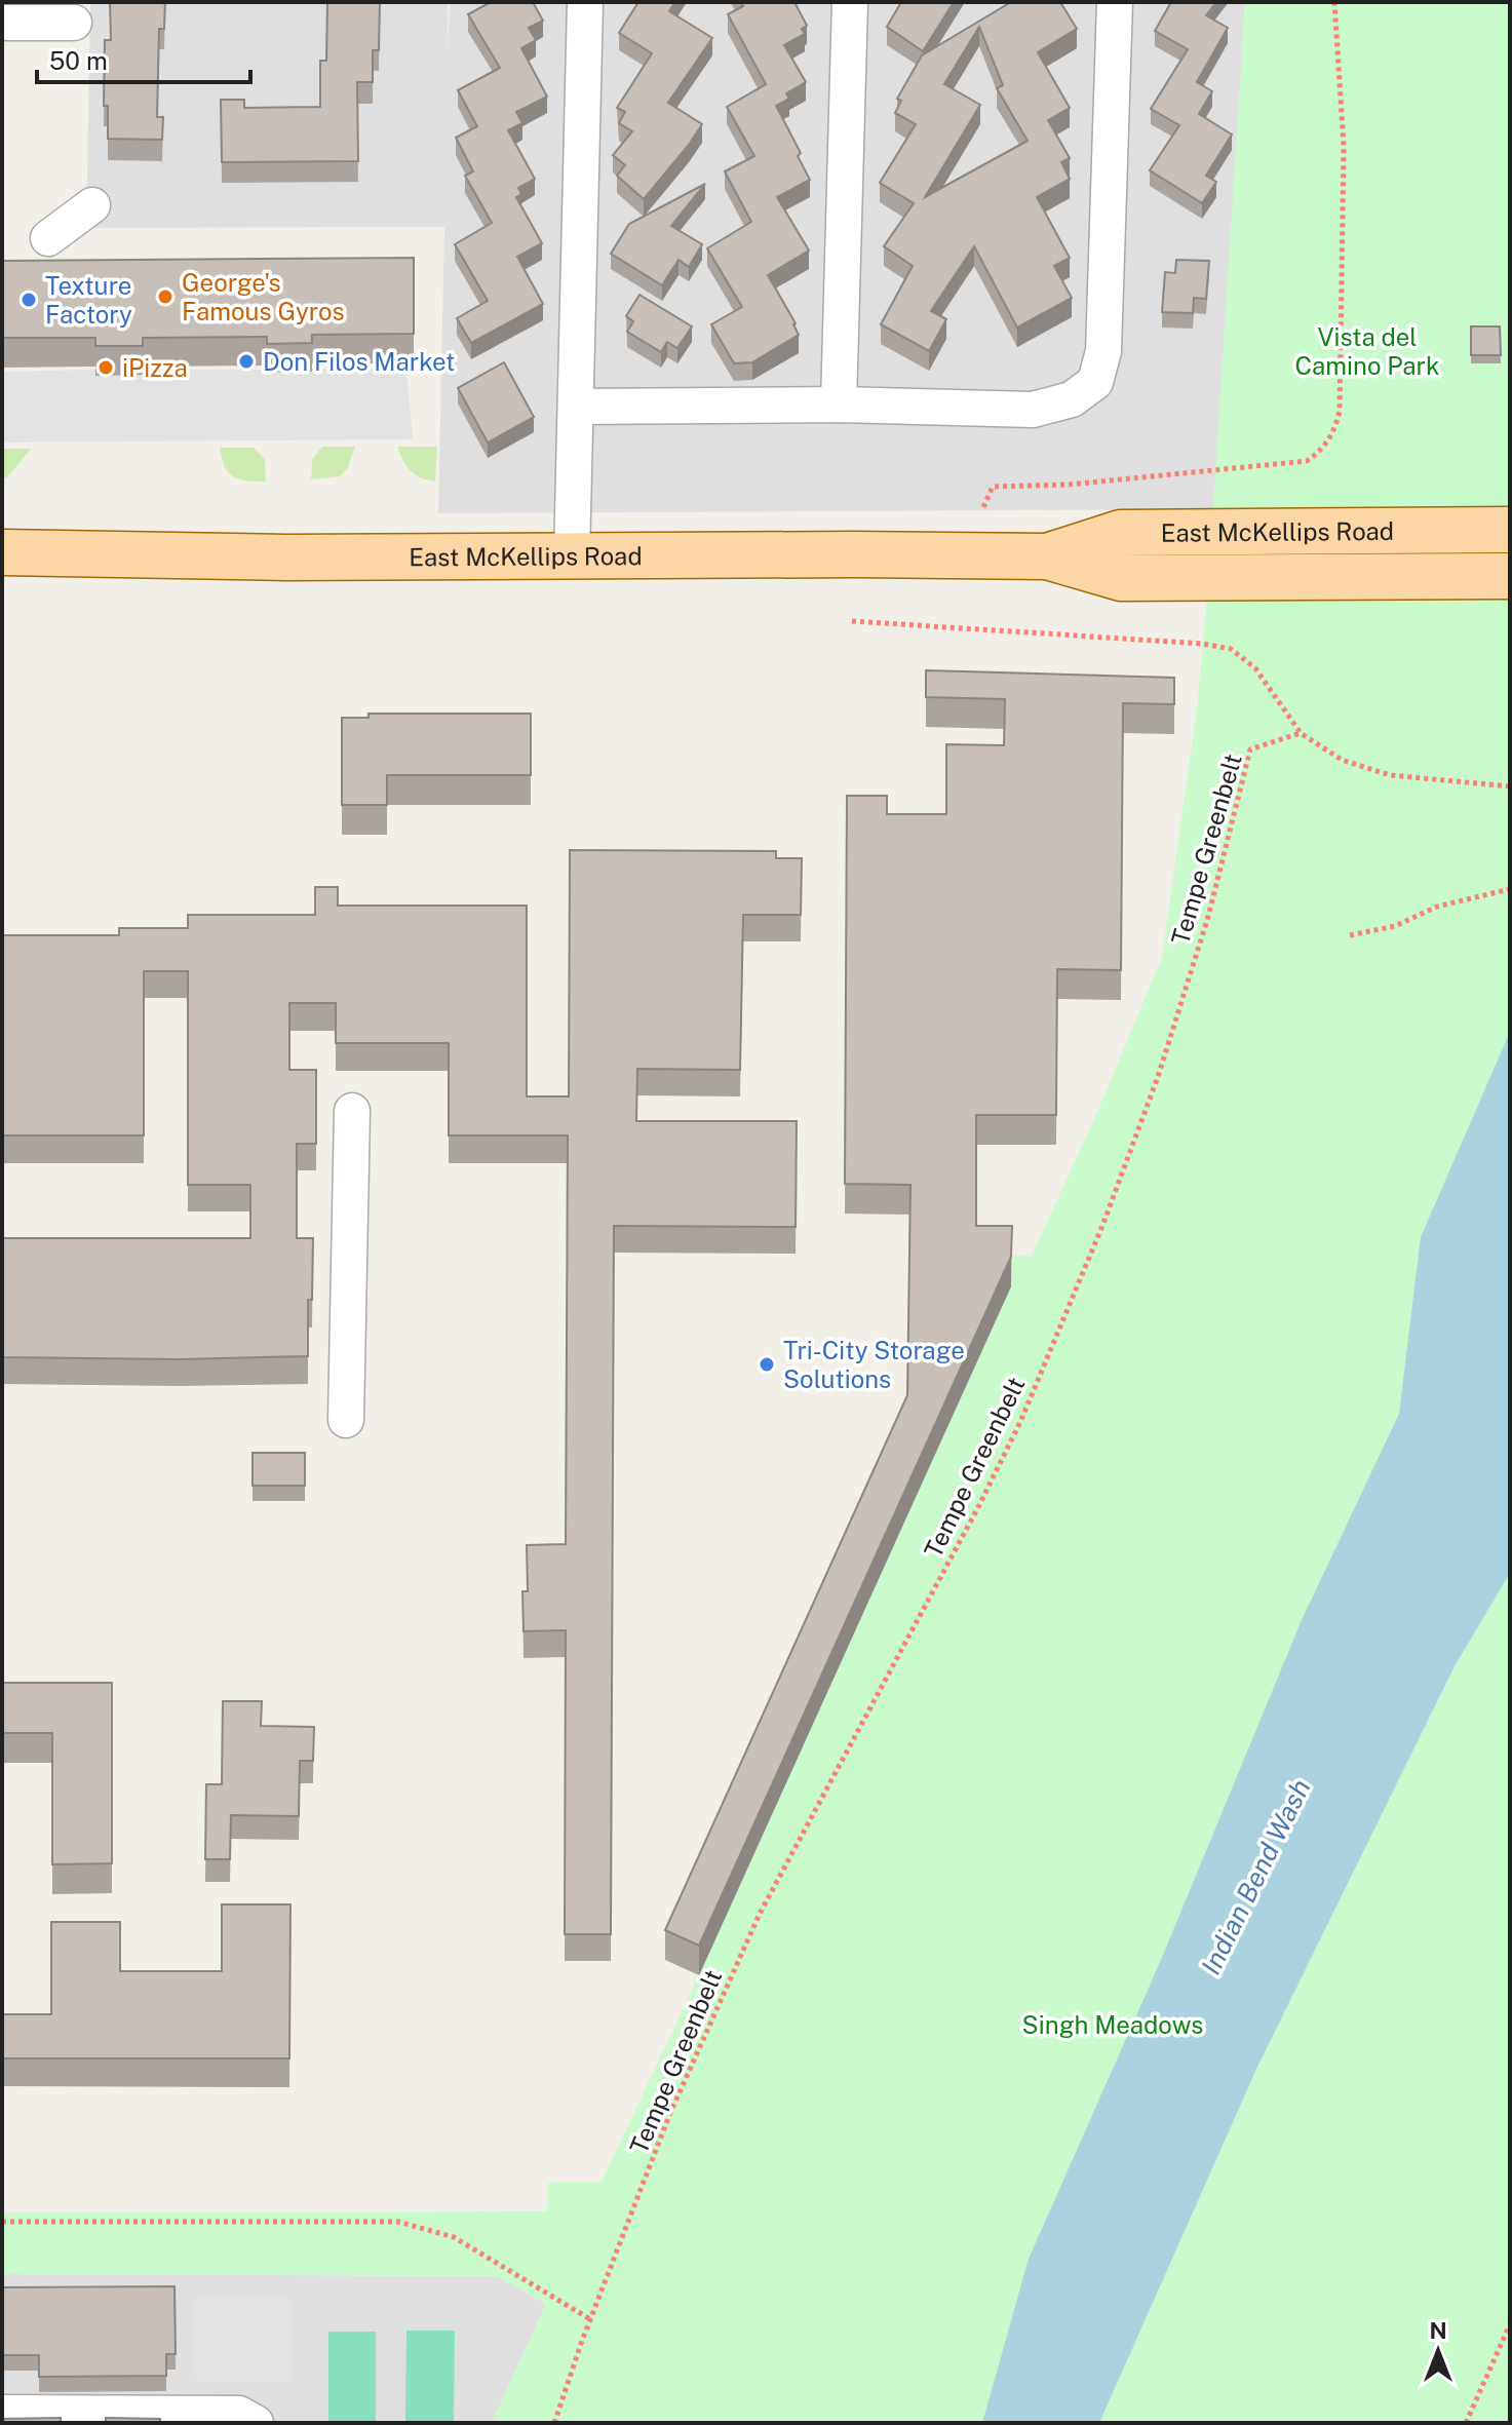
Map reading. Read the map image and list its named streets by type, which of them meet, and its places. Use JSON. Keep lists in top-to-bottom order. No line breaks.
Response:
{"streets":{"main road":["East McKellips Road"],"path":["Tempe Greenbelt"]},"water":["Indian Bend Wash"],"parks":["Vista del Camino Park","Singh Meadows"],"places":["George's Famous Gyros","Texture Factory","Don Filos Market","iPizza","Tri-City Storage Solutions"],"scale_bar":"50 m","north":"top"}
